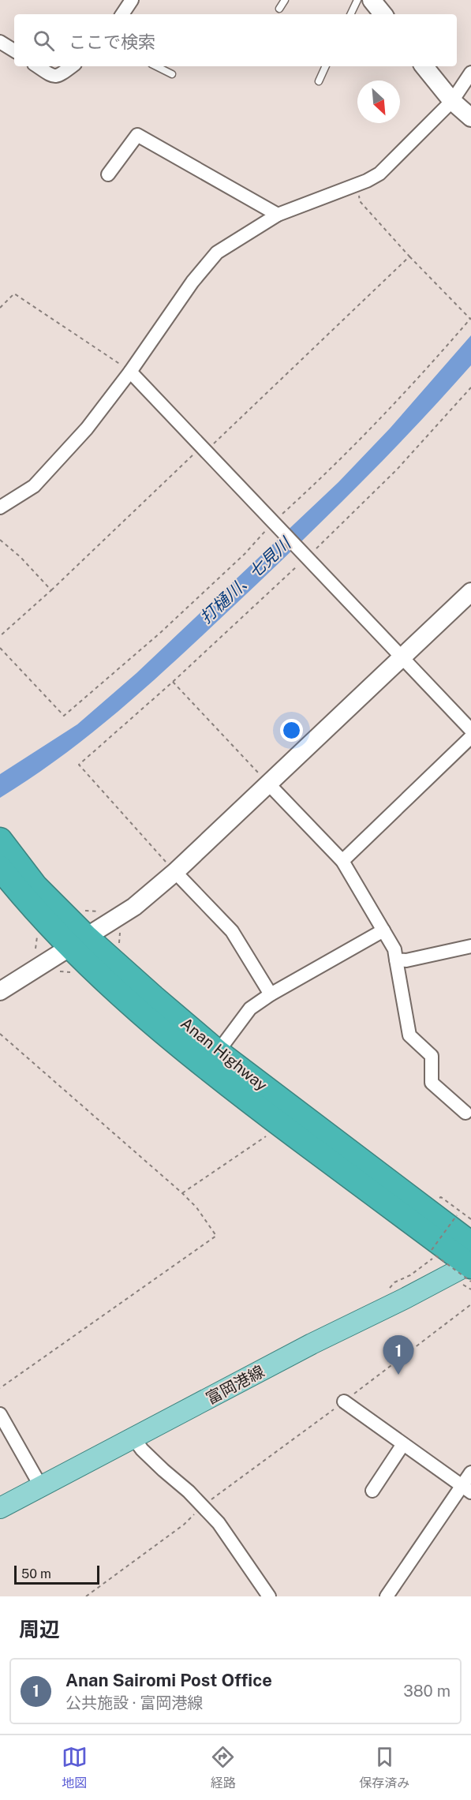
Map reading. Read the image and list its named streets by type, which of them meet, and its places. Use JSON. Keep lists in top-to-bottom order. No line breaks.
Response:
{"streets":{"highway":["Anan Highway"],"main road":["富岡港線"]},"crossings":[["Anan Highway","富岡港線"]],"water":["打樋川、七見川"],"scale_bar":"50 m","north":"bottom right","page":{"search":"ここで検索","pins":"1","scale":"50 m","heading":"周辺","list":[{"mark":"1","name":"Anan Sairomi Post Office","note":"公共施設 · 富岡港線","value":"380 m"}],"nav":["地図","経路","保存済み"]}}
